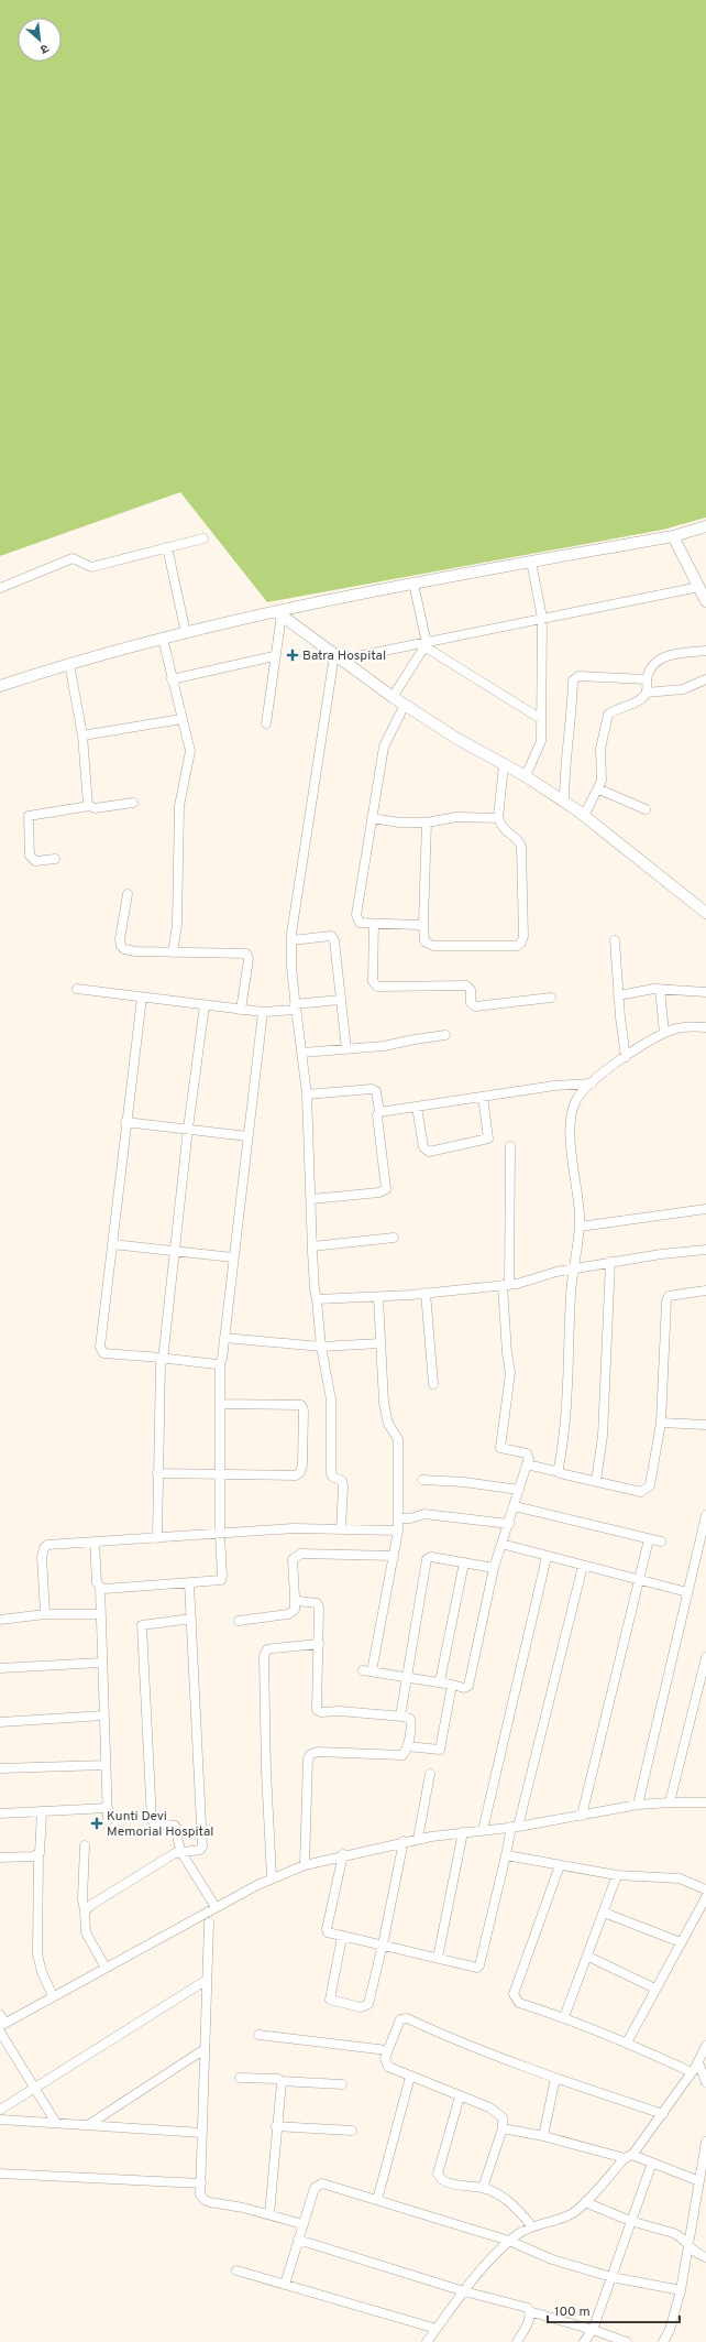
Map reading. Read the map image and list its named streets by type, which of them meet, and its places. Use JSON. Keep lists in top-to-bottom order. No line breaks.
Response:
{"places":{"health":["Batra Hospital","Kunti Devi Memorial Hospital"]},"scale_bar":"100 m","north":"bottom right"}
